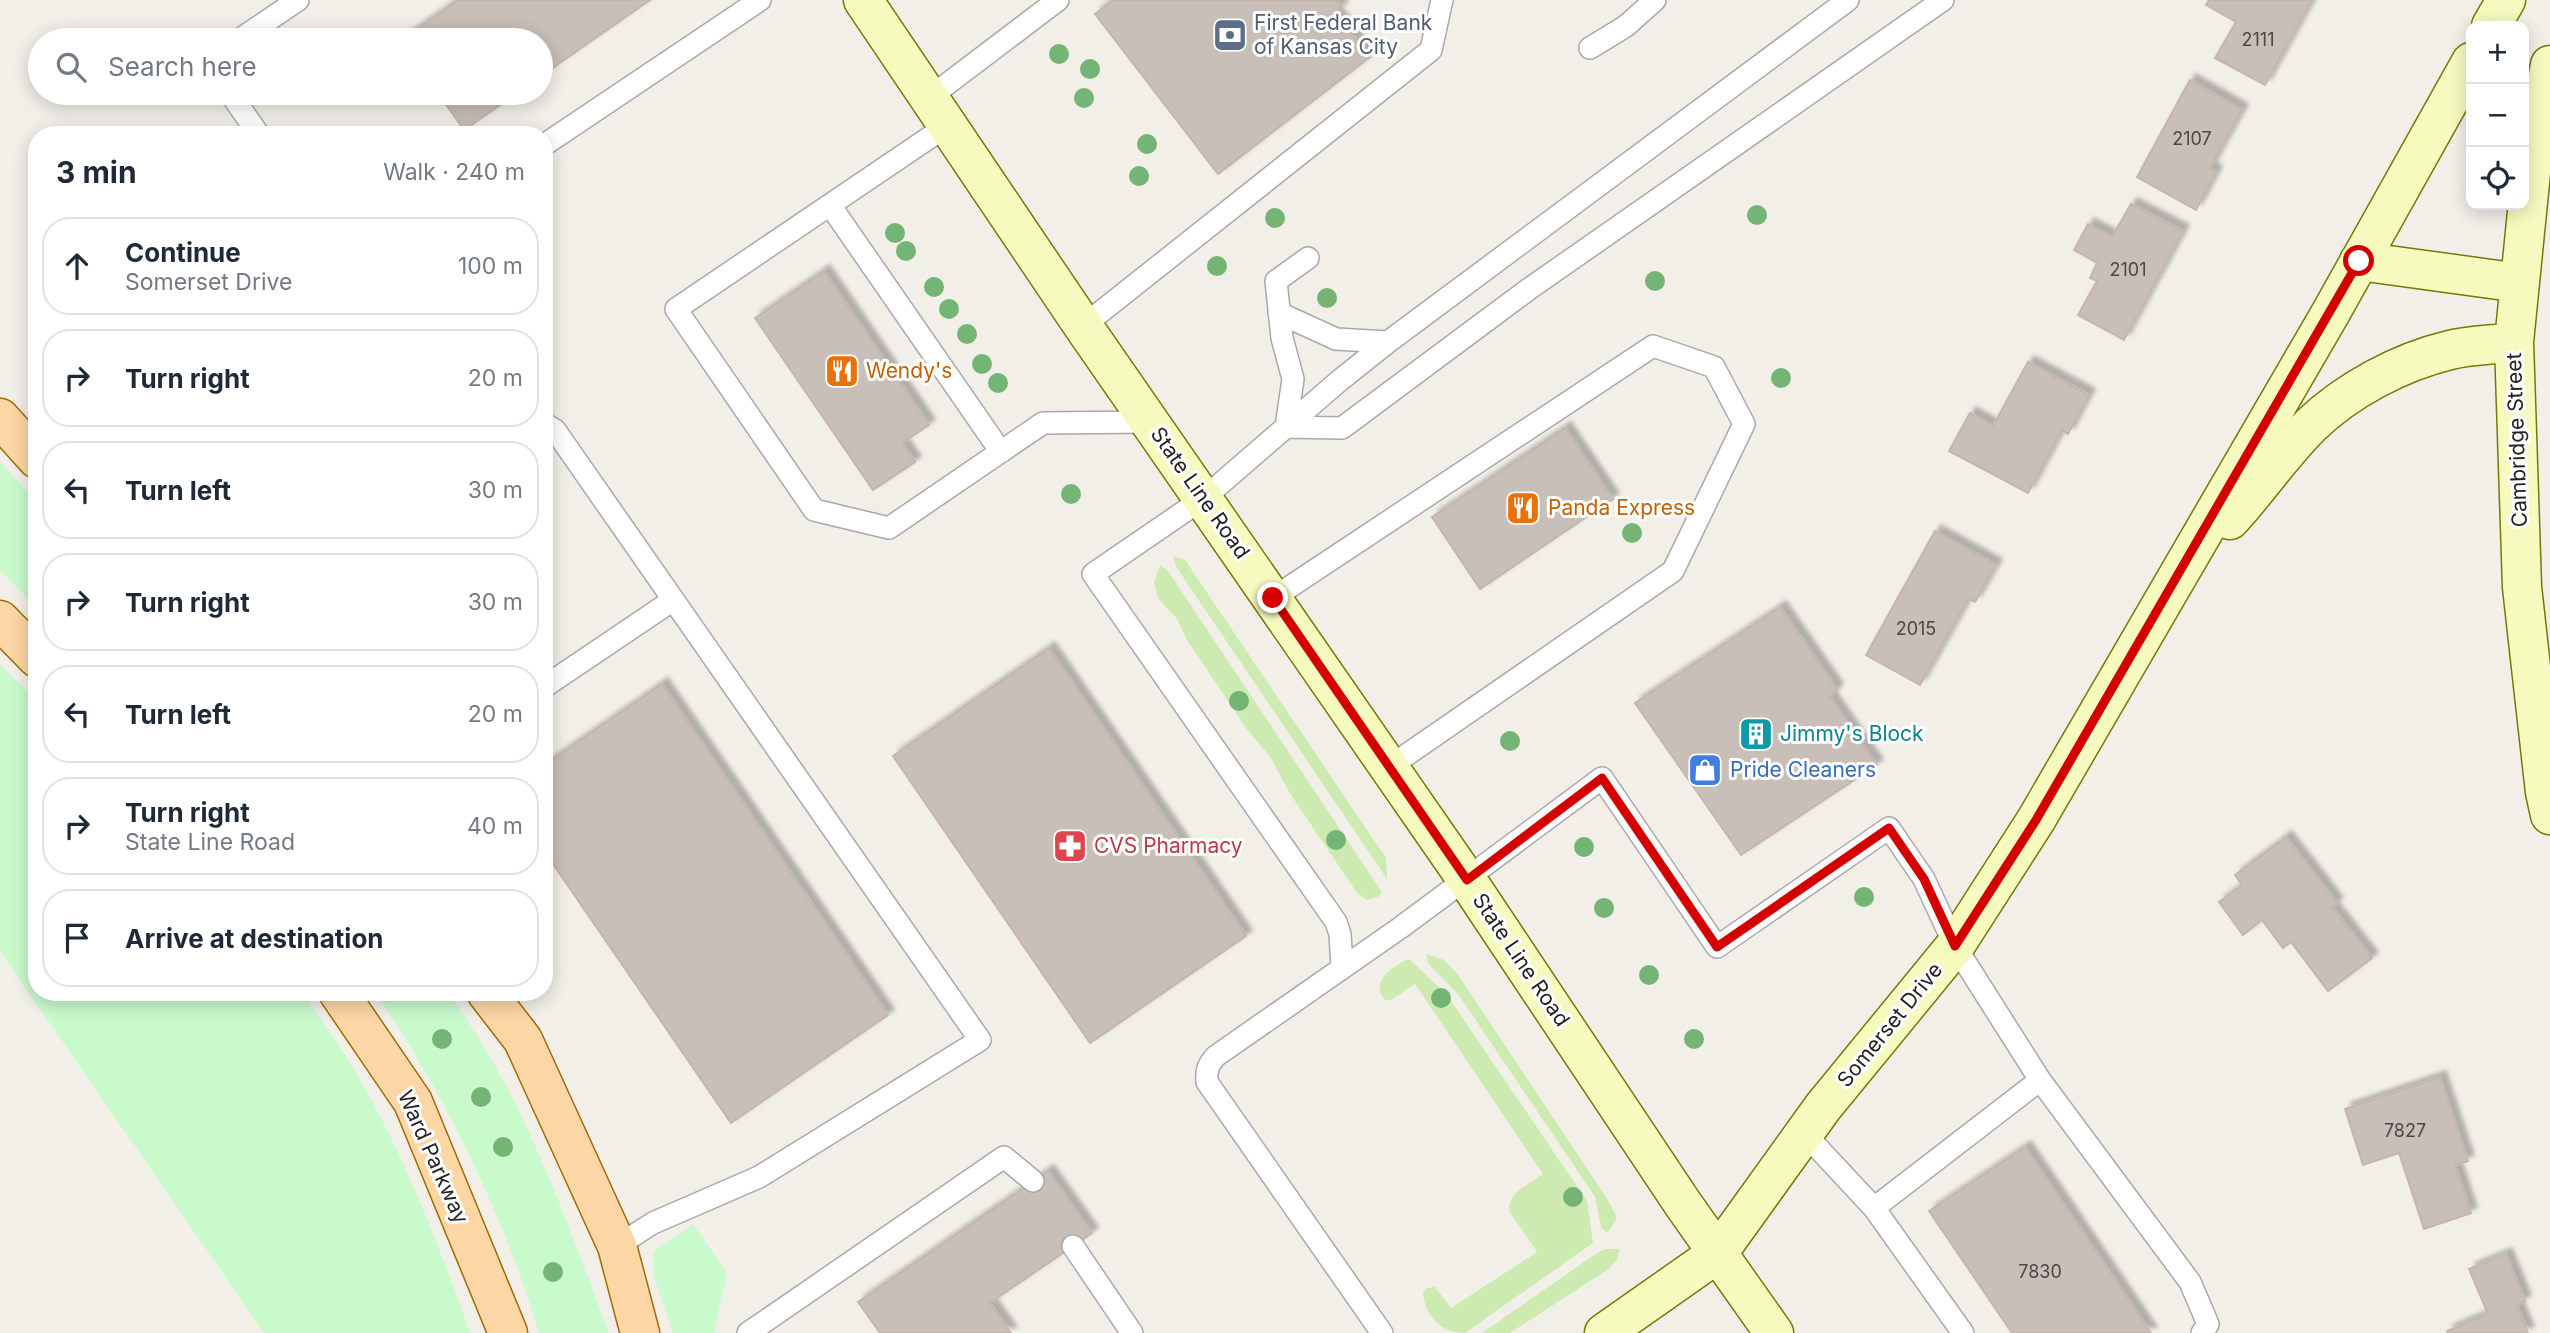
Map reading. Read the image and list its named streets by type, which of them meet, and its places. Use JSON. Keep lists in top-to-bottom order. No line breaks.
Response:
{"streets":{"main road":["Ward Parkway"],"street":["Cambridge Street","State Line Road","Somerset Drive"]},"crossings":[["State Line Road","Somerset Drive"]],"places":{"bank":["First Federal Bank of Kansas City"],"restaurant":["Wendy's","Panda Express"],"building":["Jimmy's Block"],"shop":["Pride Cleaners"],"pharmacy":["CVS Pharmacy"]},"house_numbers":["2111","2107","2101","2015","7827","7830"],"page":{"map_buttons":["+","−"],"search":"Search here","heading":["3 min","Walk · 240 m"],"list":[["Continue","Somerset Drive","100 m"],["Turn right","20 m"],["Turn left","30 m"],["Turn right","30 m"],["Turn left","20 m"],["Turn right","State Line Road","40 m"],"Arrive at destination"]}}
